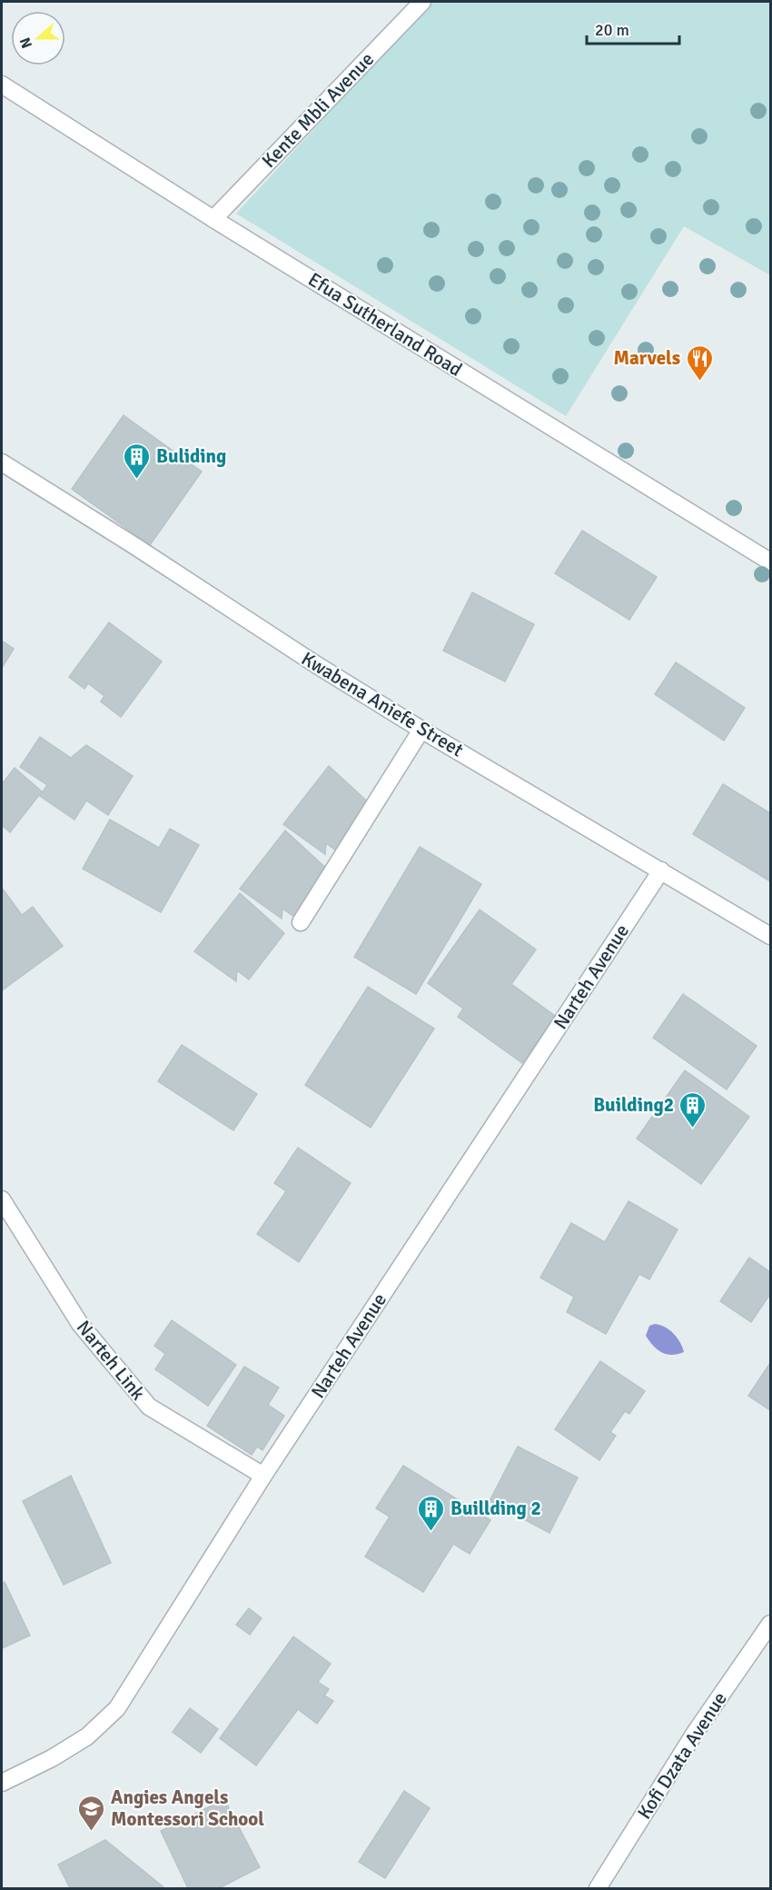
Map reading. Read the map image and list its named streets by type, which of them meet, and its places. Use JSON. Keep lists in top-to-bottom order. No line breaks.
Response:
{"streets":{"street":["Kente Mbli Avenue","Efua Sutherland Road","Kwabena Aniefe Street","Narteh Avenue","Narteh Link","Kofi Dzata Avenue"]},"crossings":[["Kente Mbli Avenue","Efua Sutherland Road"],["Kwabena Aniefe Street","Narteh Avenue"],["Narteh Avenue","Narteh Link"]],"places":{"restaurant":["Marvels"],"building":["Buliding","Building2","Buillding 2"],"school or university":["Angies Angels Montessori School"]},"scale_bar":"20 m","north":"left"}
